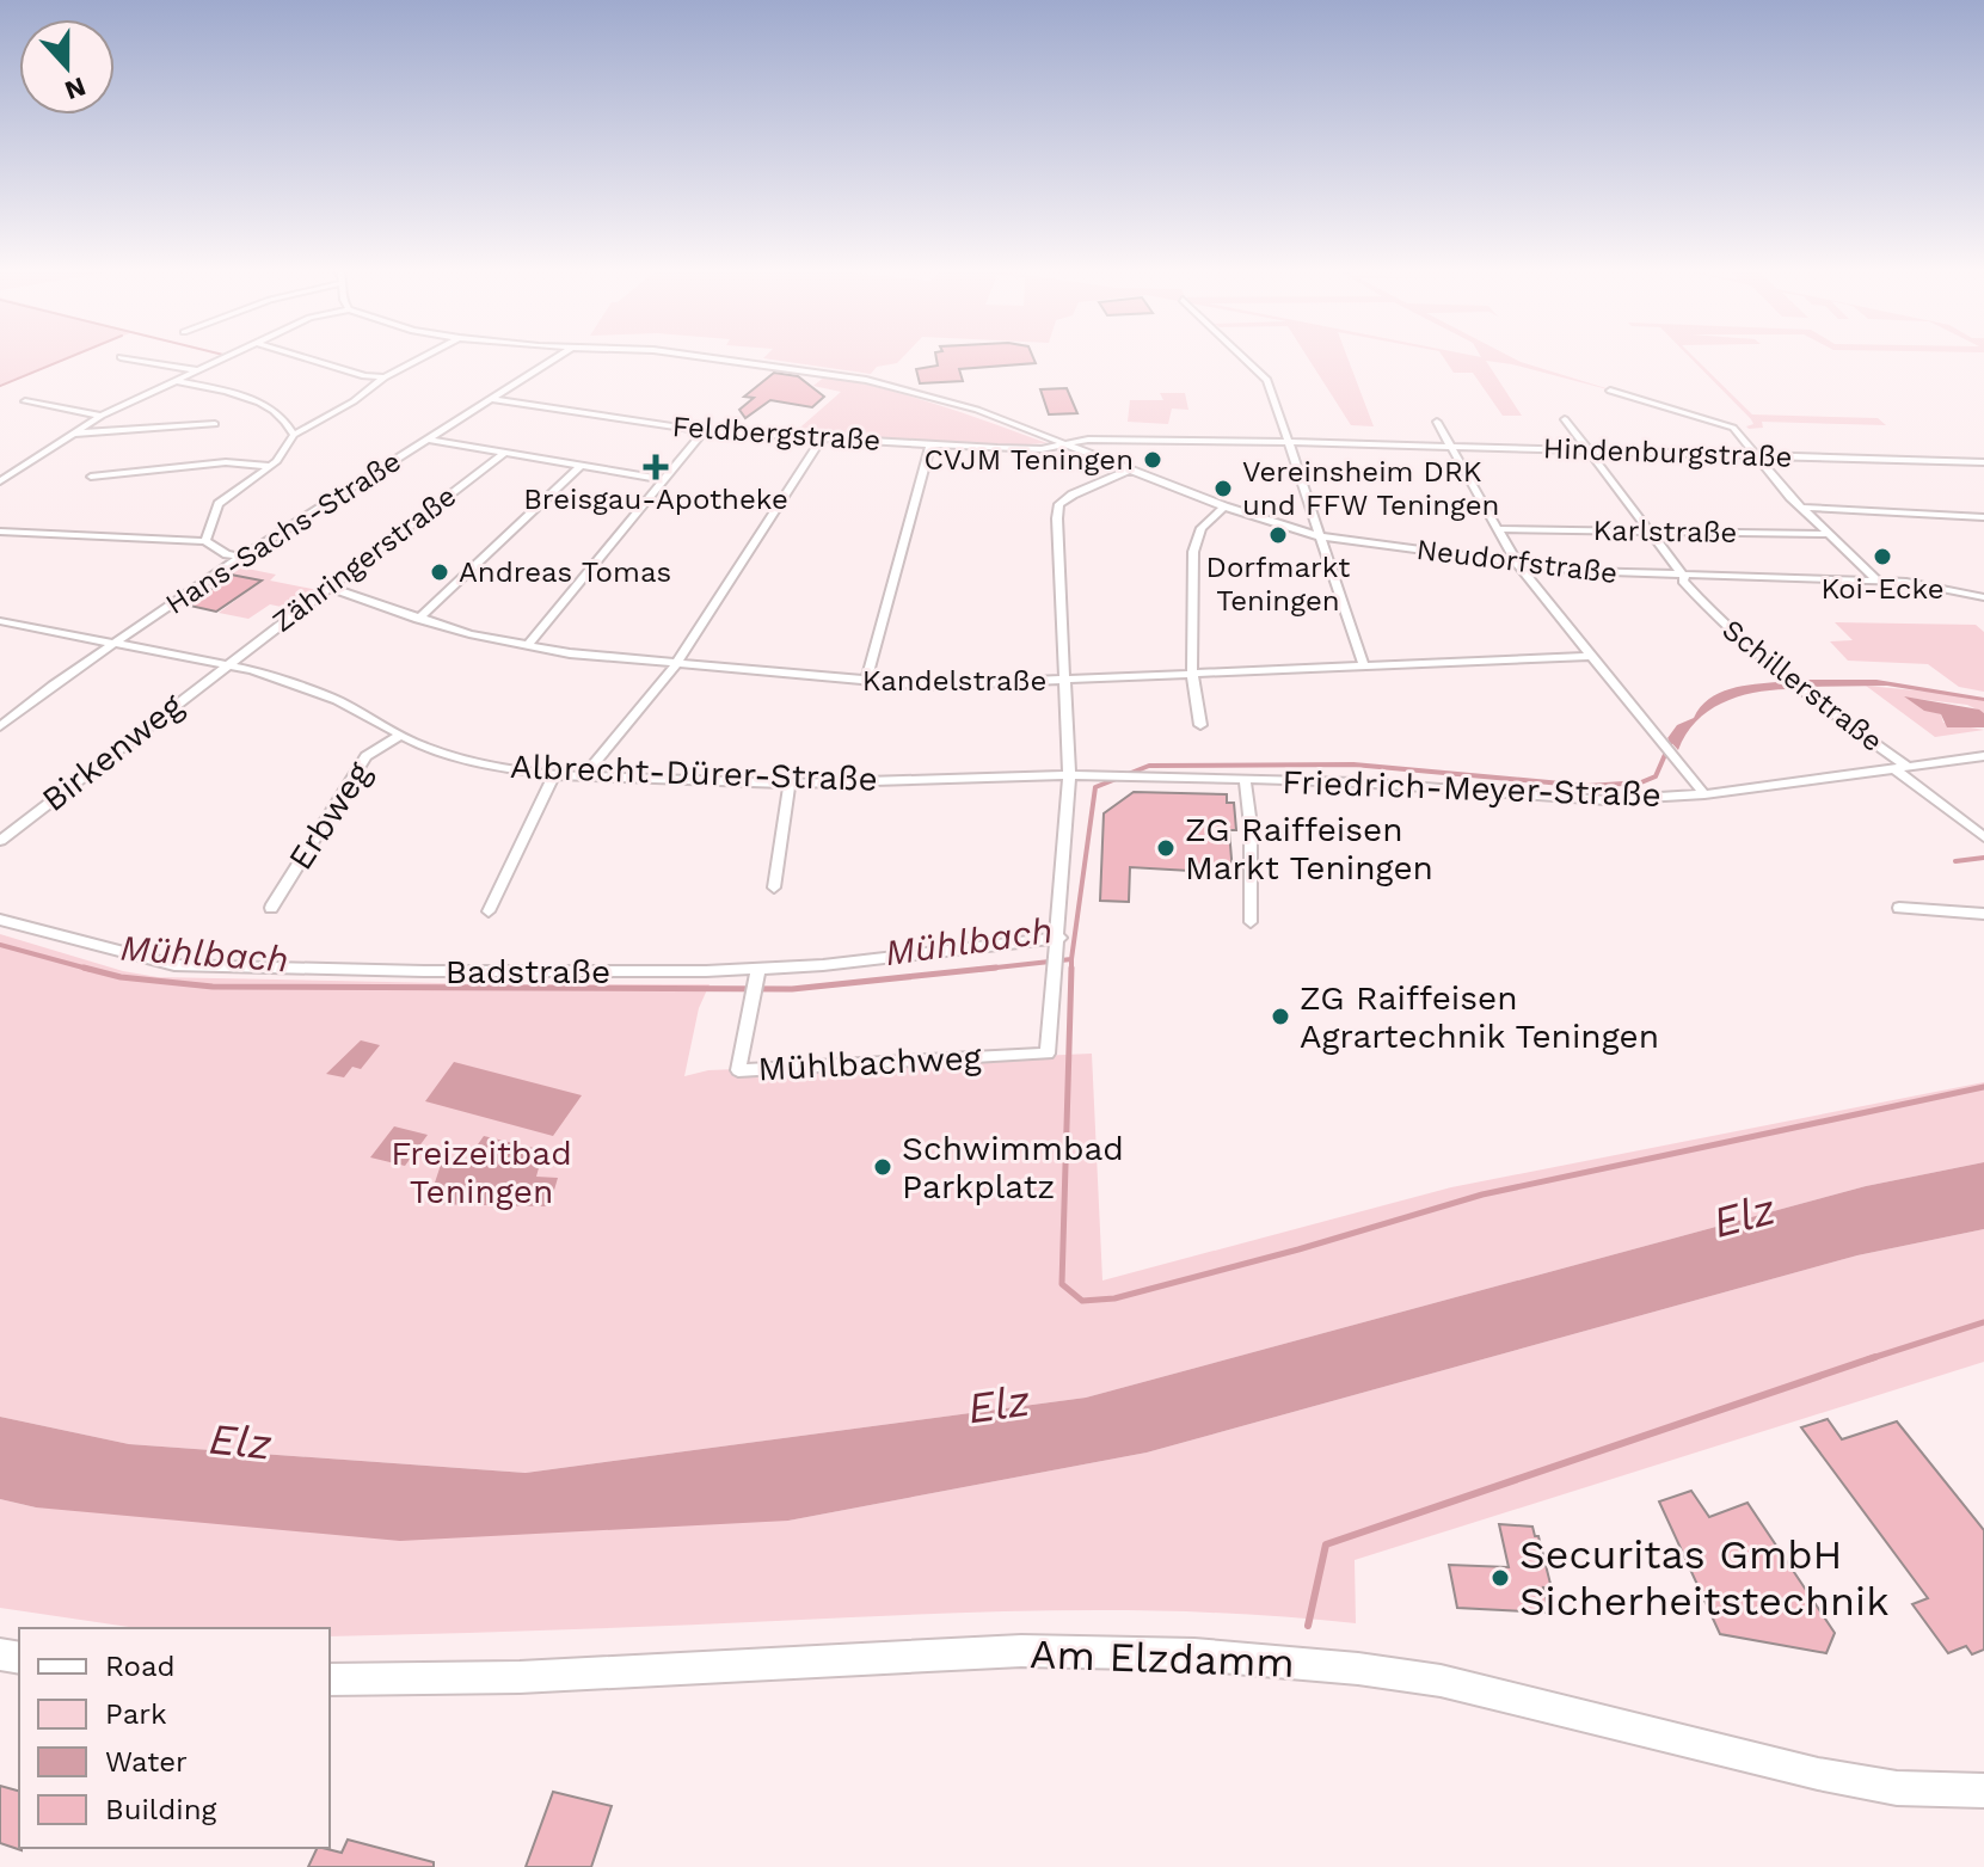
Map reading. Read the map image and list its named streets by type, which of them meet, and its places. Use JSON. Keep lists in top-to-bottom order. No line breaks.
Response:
{"streets":{"street":["Feldbergstraße","Hindenburgstraße","Karlstraße","Hans-Sachs-Straße","Zähringerstraße","Neudorfstraße","Kandelstraße","Schillerstraße","Birkenweg","Albrecht-Dürer-Straße","Friedrich-Meyer-Straße","Erbweg","Badstraße","Mühlbachweg","Am Elzdamm"]},"crossings":[["Feldbergstraße","Hindenburgstraße"],["Feldbergstraße","Hans-Sachs-Straße"],["Feldbergstraße","Neudorfstraße"],["Hindenburgstraße","Neudorfstraße"],["Hindenburgstraße","Schillerstraße"],["Karlstraße","Schillerstraße"],["Hans-Sachs-Straße","Albrecht-Dürer-Straße"],["Zähringerstraße","Kandelstraße"],["Zähringerstraße","Birkenweg"],["Zähringerstraße","Albrecht-Dürer-Straße"],["Neudorfstraße","Schillerstraße"],["Schillerstraße","Friedrich-Meyer-Straße"],["Birkenweg","Albrecht-Dürer-Straße"],["Albrecht-Dürer-Straße","Friedrich-Meyer-Straße"],["Albrecht-Dürer-Straße","Erbweg"],["Badstraße","Mühlbachweg"]],"water":["Mühlbach","Elz"],"parks":["Freizeitbad Teningen"],"places":{"other":["CVJM Teningen","Vereinsheim DRK und FFW Teningen","Dorfmarkt Teningen","Koi-Ecke","Andreas Tomas","ZG Raiffeisen Markt Teningen","ZG Raiffeisen Agrartechnik Teningen","Schwimmbad Parkplatz","Securitas GmbH Sicherheitstechnik"],"health":["Breisgau-Apotheke"]},"legend":["Road","Park","Water","Building"],"north":"bottom"}
